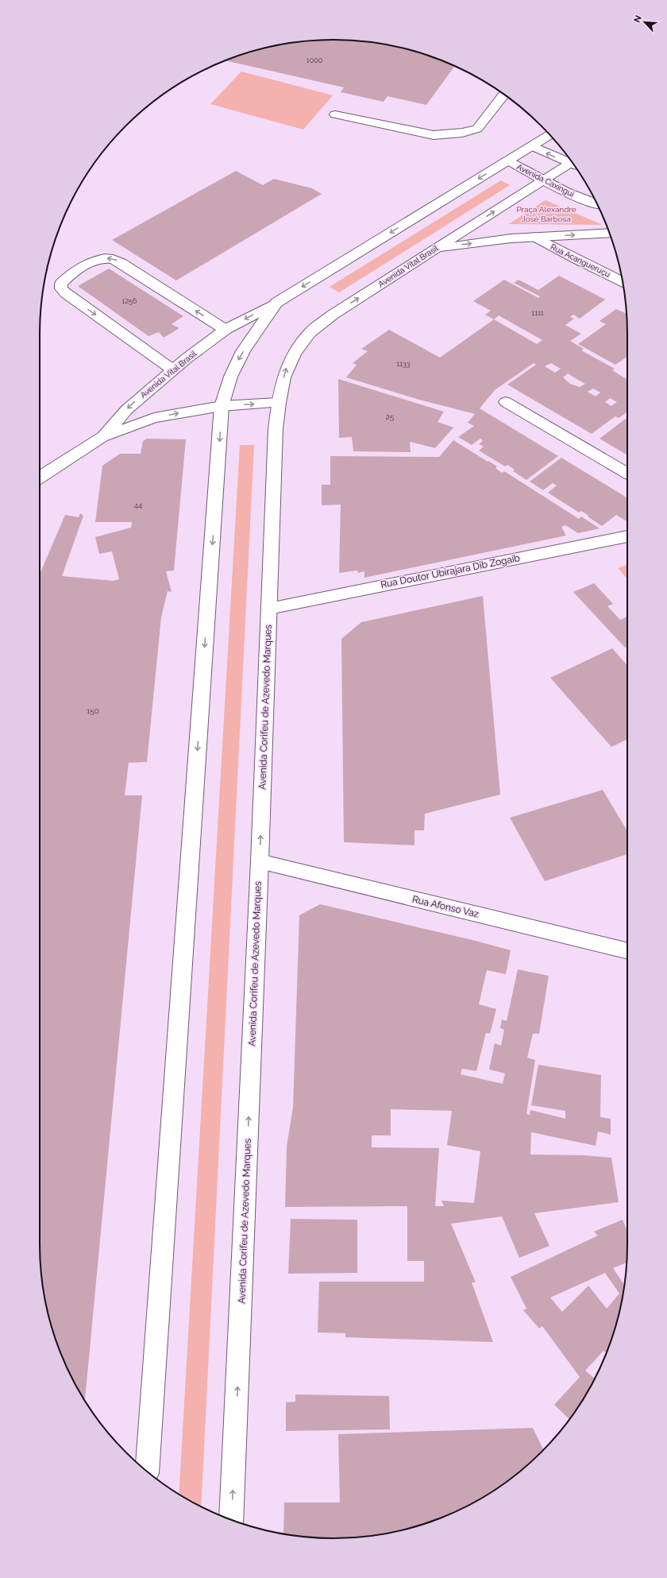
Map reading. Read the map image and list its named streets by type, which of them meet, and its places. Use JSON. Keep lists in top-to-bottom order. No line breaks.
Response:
{"streets":{"main road":["Avenida Caxingui","Rua Acangueruçu","Avenida Vital Brasil","Rua Doutor Ubirajara Dib Zogaib","Avenida Corifeu de Azevedo Marques","Rua Afonso Vaz"]},"crossings":[["Avenida Caxingui","Avenida Vital Brasil"],["Avenida Vital Brasil","Avenida Corifeu de Azevedo Marques"],["Rua Doutor Ubirajara Dib Zogaib","Avenida Corifeu de Azevedo Marques"],["Avenida Corifeu de Azevedo Marques","Rua Afonso Vaz"]],"parks":["Praça Alexandre José Barbosa"],"house_numbers":["1000","1256","1111","1133","25","44","150"],"north":"top left"}
